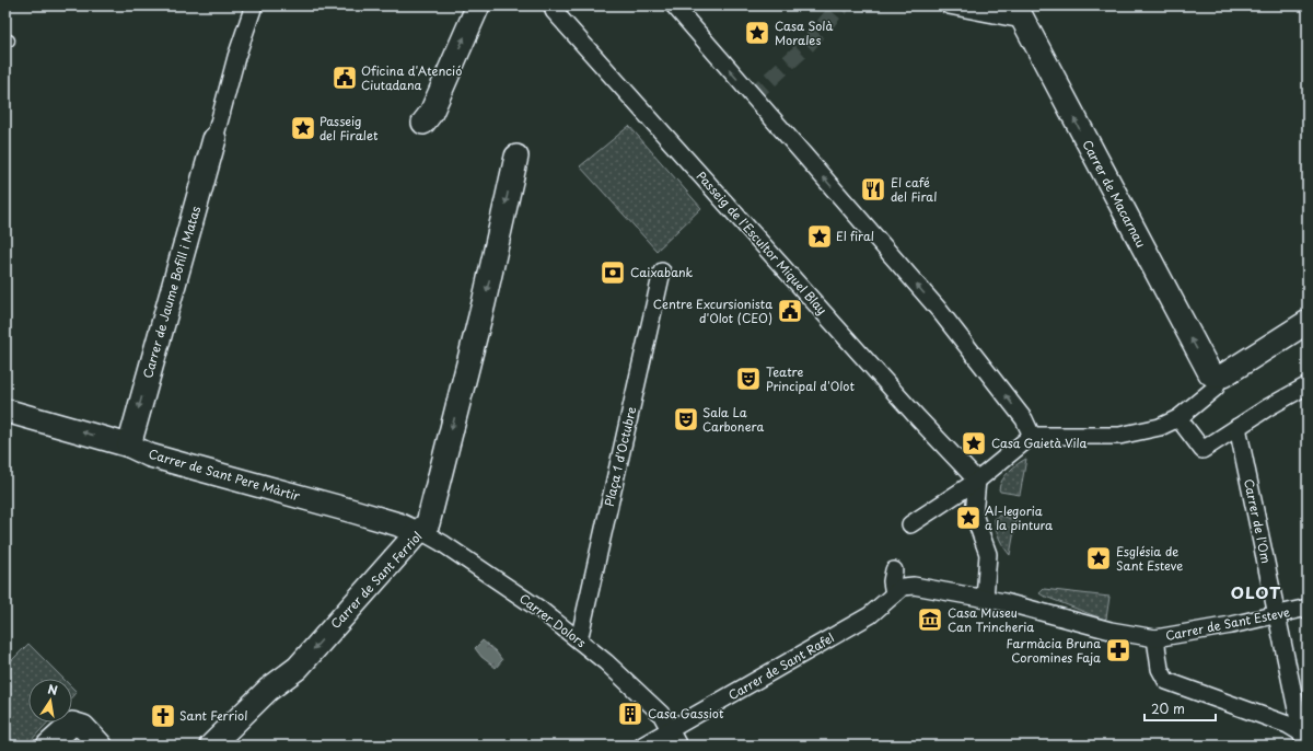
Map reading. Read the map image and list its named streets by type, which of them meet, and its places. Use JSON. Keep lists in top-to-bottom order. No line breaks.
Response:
{"streets":{"street":["Carrer de Macarnau","Passeig de l'Escultor Miquel Blay","Carrer de Jaume Bofill i Matas","Plaça 1 d'Octubre","Carrer de Sant Pere Màrtir","Carrer de l'Om","Carrer de Sant Ferriol","Carrer Dolors","Carrer de Sant Esteve","Carrer de Sant Rafel"]},"crossings":[["Carrer de Jaume Bofill i Matas","Carrer de Sant Pere Màrtir"],["Plaça 1 d'Octubre","Carrer Dolors"],["Carrer de Sant Pere Màrtir","Carrer de Sant Ferriol"],["Carrer de Sant Pere Màrtir","Carrer Dolors"],["Carrer de l'Om","Carrer de Sant Esteve"],["Carrer de Sant Ferriol","Carrer Dolors"],["Carrer Dolors","Carrer de Sant Rafel"],["Carrer de Sant Esteve","Carrer de Sant Rafel"]],"one_way":["Carrer de Jaume Bofill i Matas","Carrer de Sant Ferriol"],"districts":["OLOT"],"places":{"place":["Casa Solà Morales","Passeig del Firalet","El firal","Casa Gaietà Vila","Al-legoria a la pintura","Església de Sant Esteve"],"public building":["Oficina d'Atenció Ciutadana","Centre Excursionista d'Olot (CEO)"],"restaurant":["El café del Firal"],"bank":["Caixabank"],"theatre":["Teatre Principal d'Olot","Sala La Carbonera"],"museum":["Casa Museu Can Trincheria"],"pharmacy":["Farmàcia Bruna Coromines Faja"],"building":["Casa Gassiot"],"church":["Sant Ferriol"]},"scale_bar":"20 m","north":"top"}
